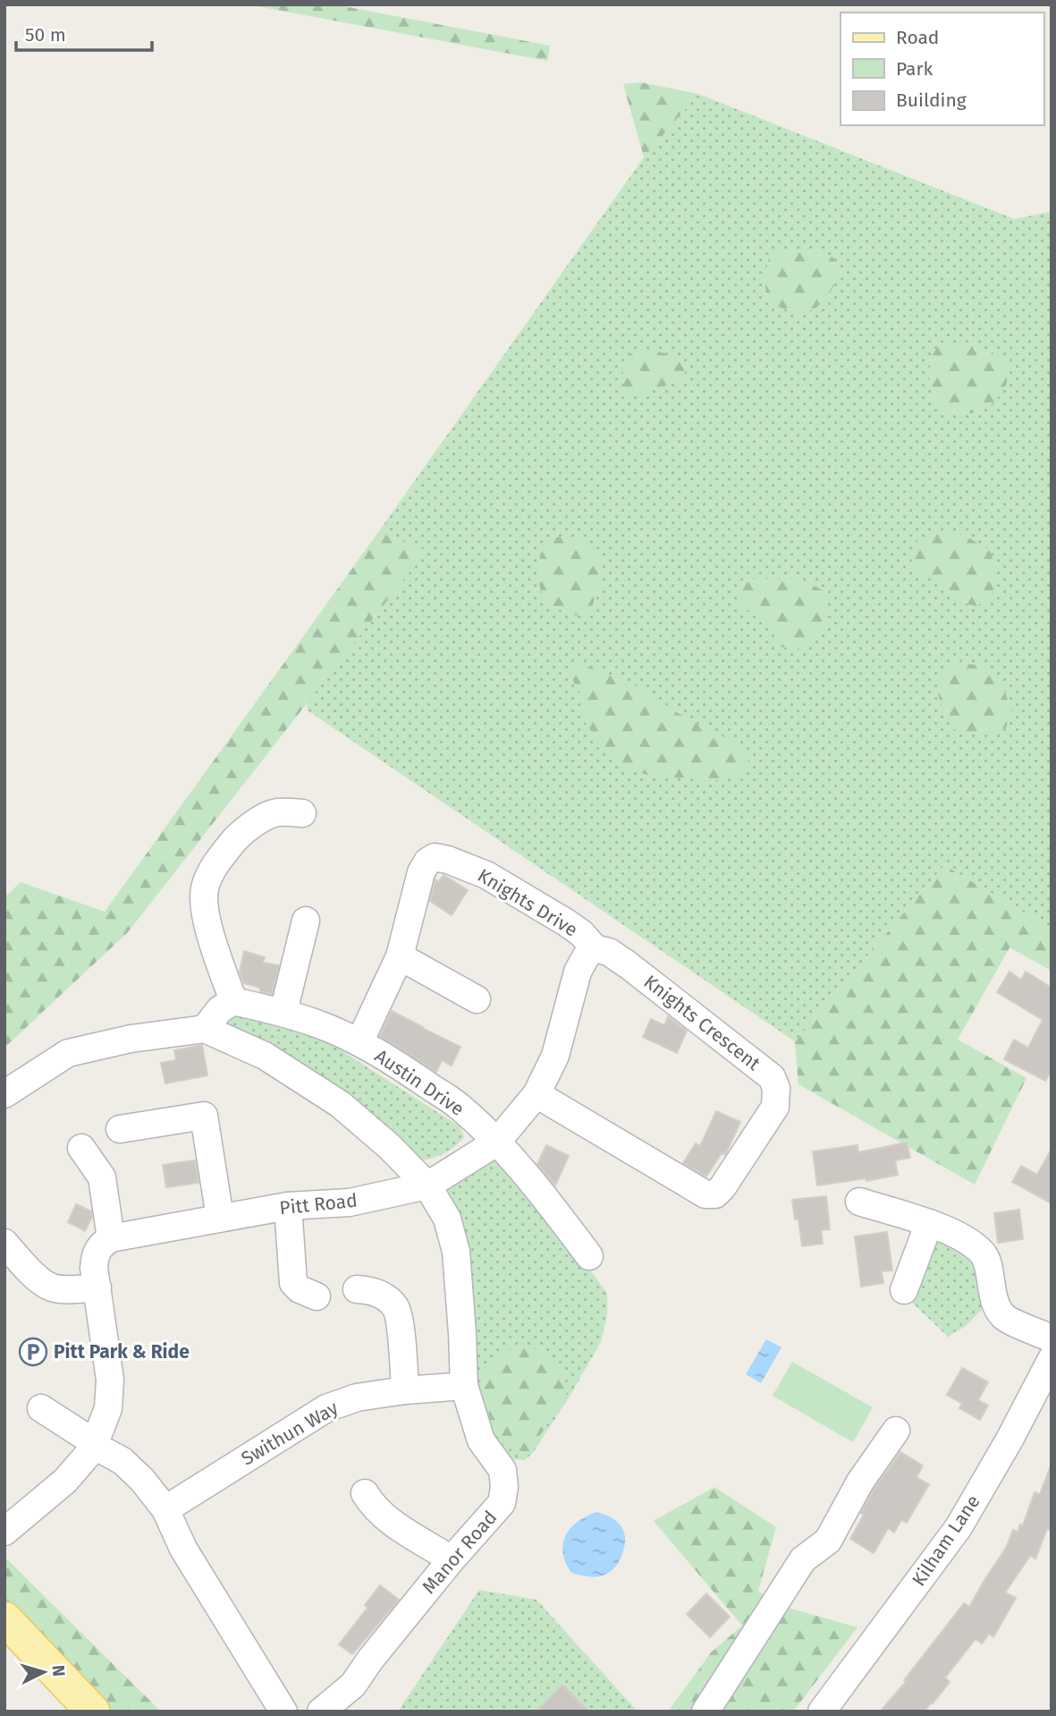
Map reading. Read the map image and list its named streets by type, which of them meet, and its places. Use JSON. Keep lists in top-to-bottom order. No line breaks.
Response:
{"streets":{"street":["Knights Drive","Knights Crescent","Austin Drive","Pitt Road","Swithun Way","Kilham Lane","Manor Road"]},"crossings":[["Knights Drive","Knights Crescent"],["Knights Drive","Austin Drive"],["Knights Drive","Pitt Road"],["Knights Crescent","Pitt Road"],["Austin Drive","Pitt Road"],["Pitt Road","Manor Road"],["Swithun Way","Manor Road"]],"places":{"parking":["Pitt Park & Ride"]},"legend":["Road","Park","Building"],"scale_bar":"50 m","north":"right"}
